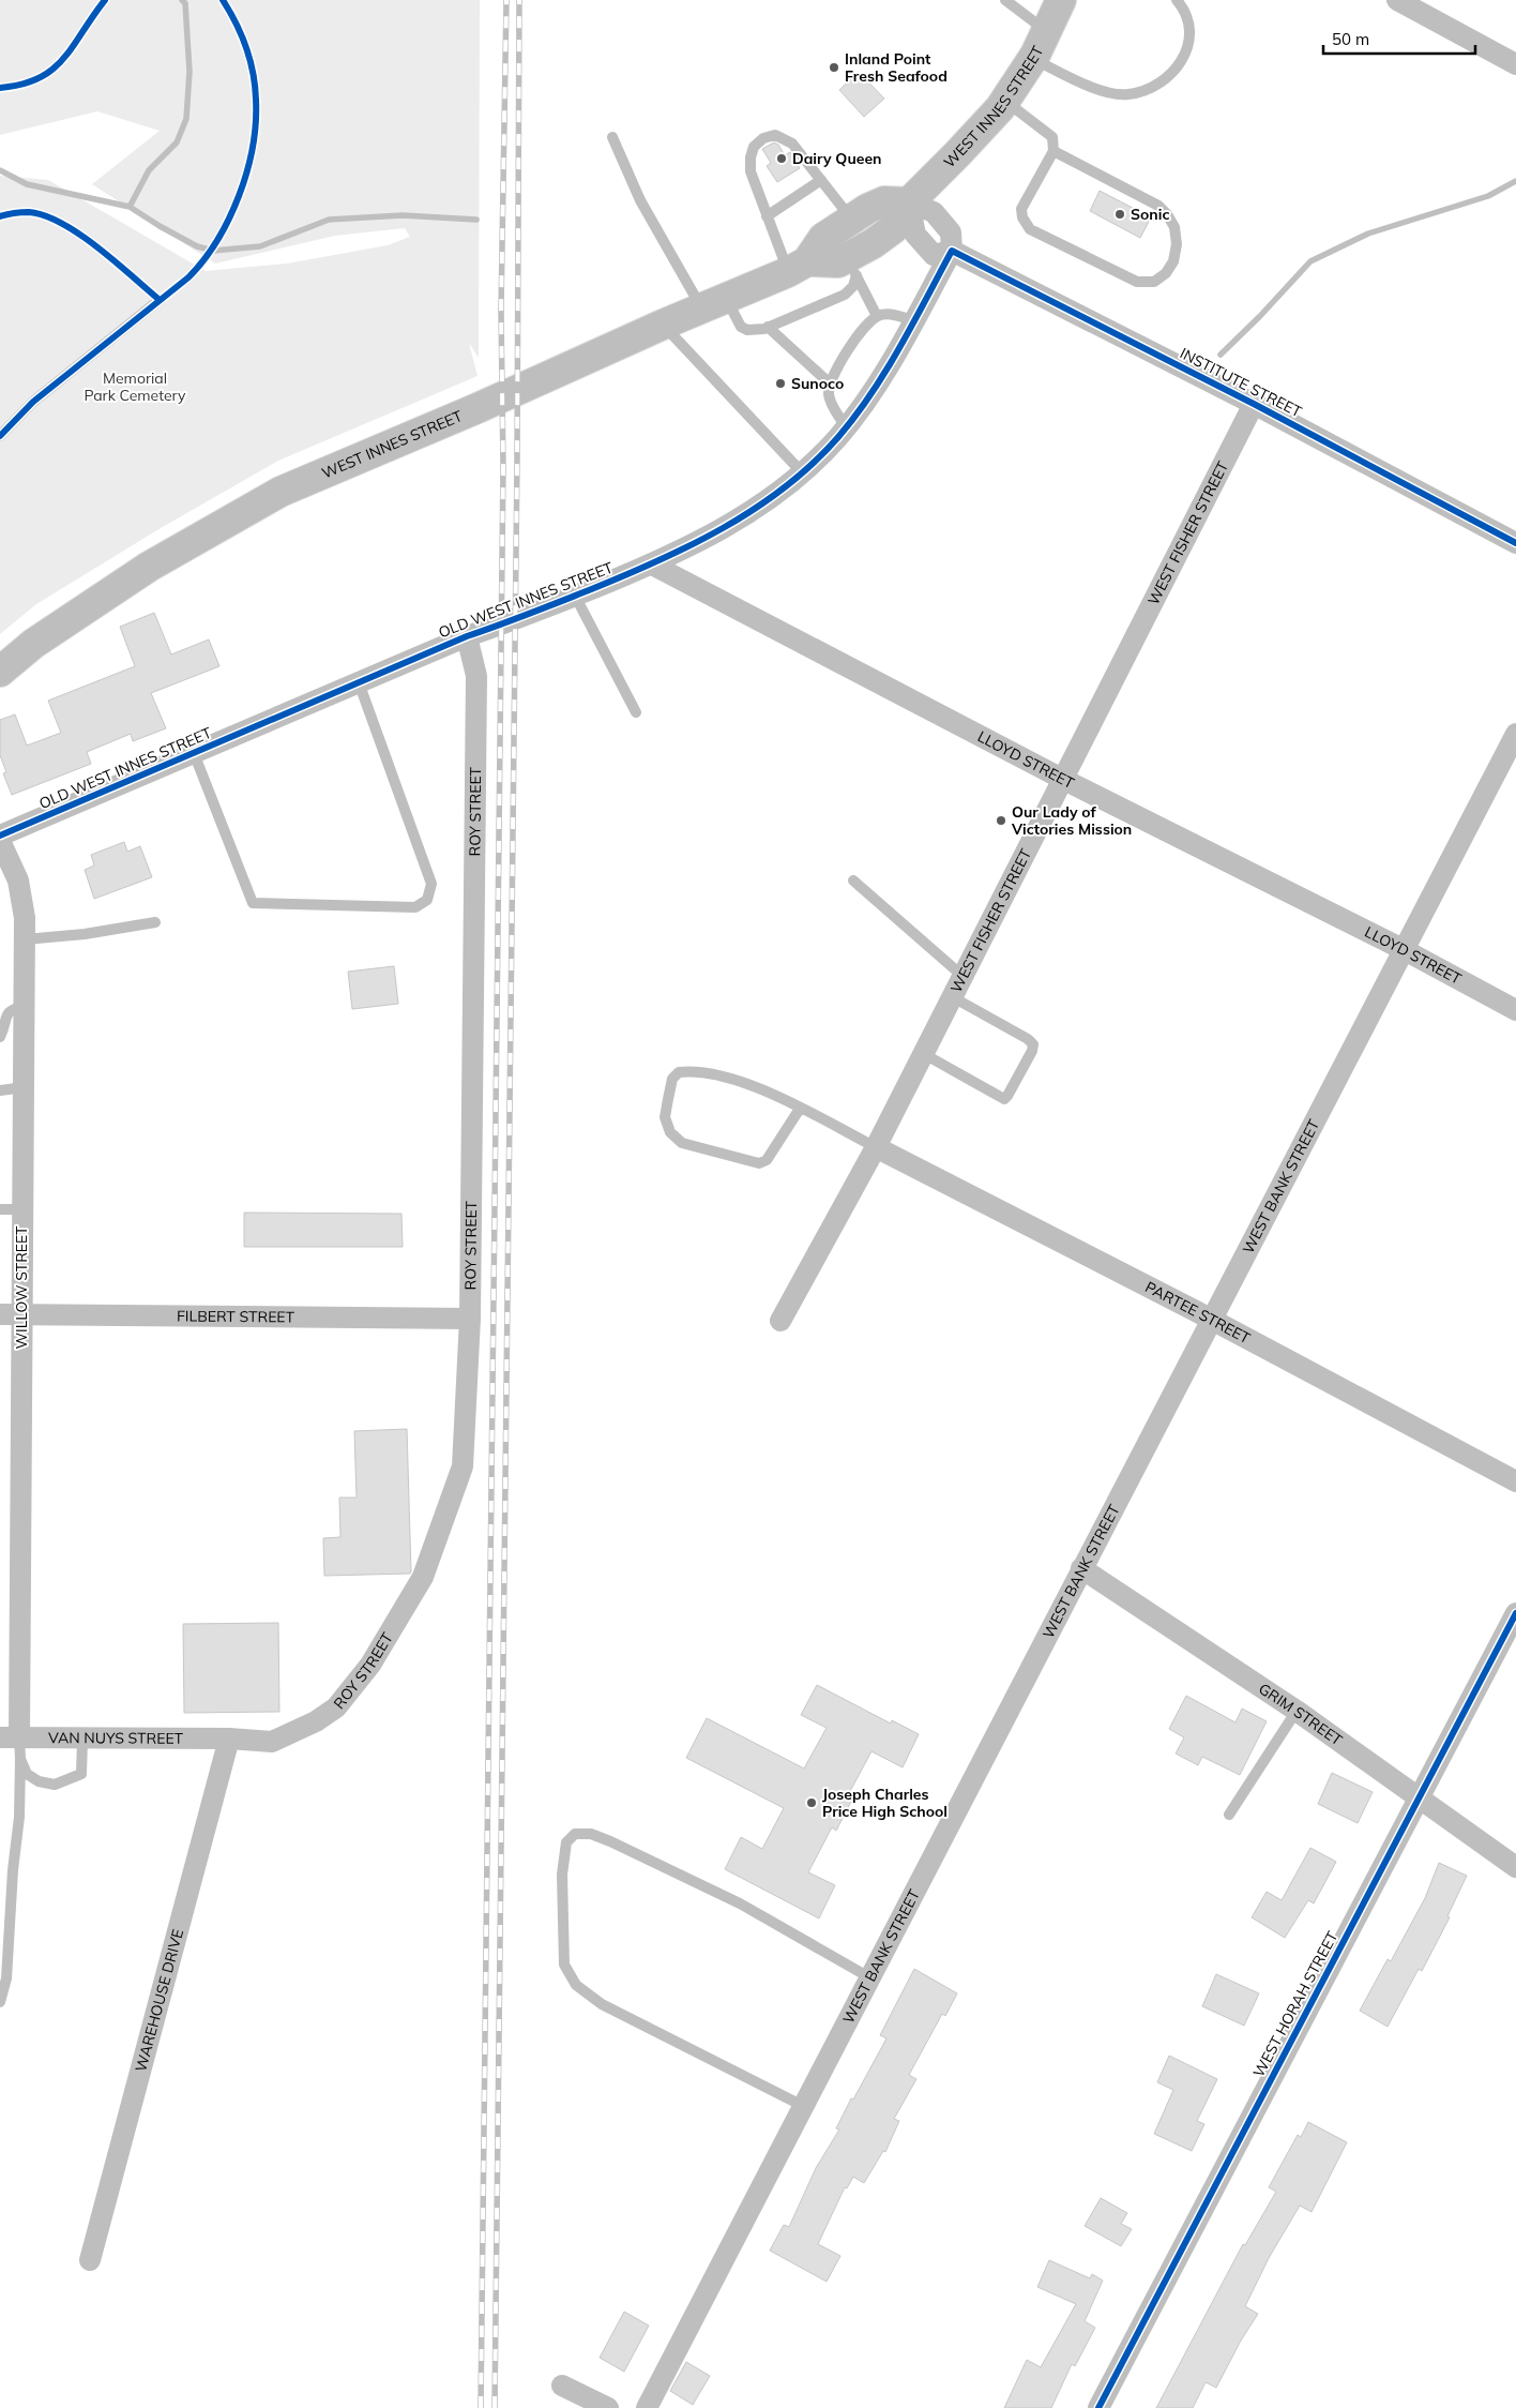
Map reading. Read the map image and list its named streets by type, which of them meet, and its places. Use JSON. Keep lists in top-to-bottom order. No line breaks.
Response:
{"streets":{"main road":["WEST INNES STREET"],"street":["INSTITUTE STREET","WEST FISHER STREET","OLD WEST INNES STREET","LLOYD STREET","ROY STREET","WEST BANK STREET","WILLOW STREET","PARTEE STREET","FILBERT STREET","GRIM STREET","VAN NUYS STREET","WAREHOUSE DRIVE","WEST HORAH STREET"]},"crossings":[["WEST INNES STREET","INSTITUTE STREET"],["INSTITUTE STREET","WEST FISHER STREET"],["INSTITUTE STREET","OLD WEST INNES STREET"],["WEST FISHER STREET","LLOYD STREET"],["WEST FISHER STREET","PARTEE STREET"],["OLD WEST INNES STREET","LLOYD STREET"],["OLD WEST INNES STREET","ROY STREET"],["LLOYD STREET","WEST BANK STREET"],["ROY STREET","FILBERT STREET"],["ROY STREET","VAN NUYS STREET"],["ROY STREET","WAREHOUSE DRIVE"],["WEST BANK STREET","PARTEE STREET"],["WEST BANK STREET","GRIM STREET"],["WILLOW STREET","FILBERT STREET"],["WILLOW STREET","VAN NUYS STREET"],["GRIM STREET","WEST HORAH STREET"],["VAN NUYS STREET","WAREHOUSE DRIVE"]],"parks":["Memorial Park Cemetery"],"places":["Inland Point Fresh Seafood","Dairy Queen","Sonic","Sunoco","Our Lady of Victories Mission","Joseph Charles Price High School"],"scale_bar":"50 m"}
